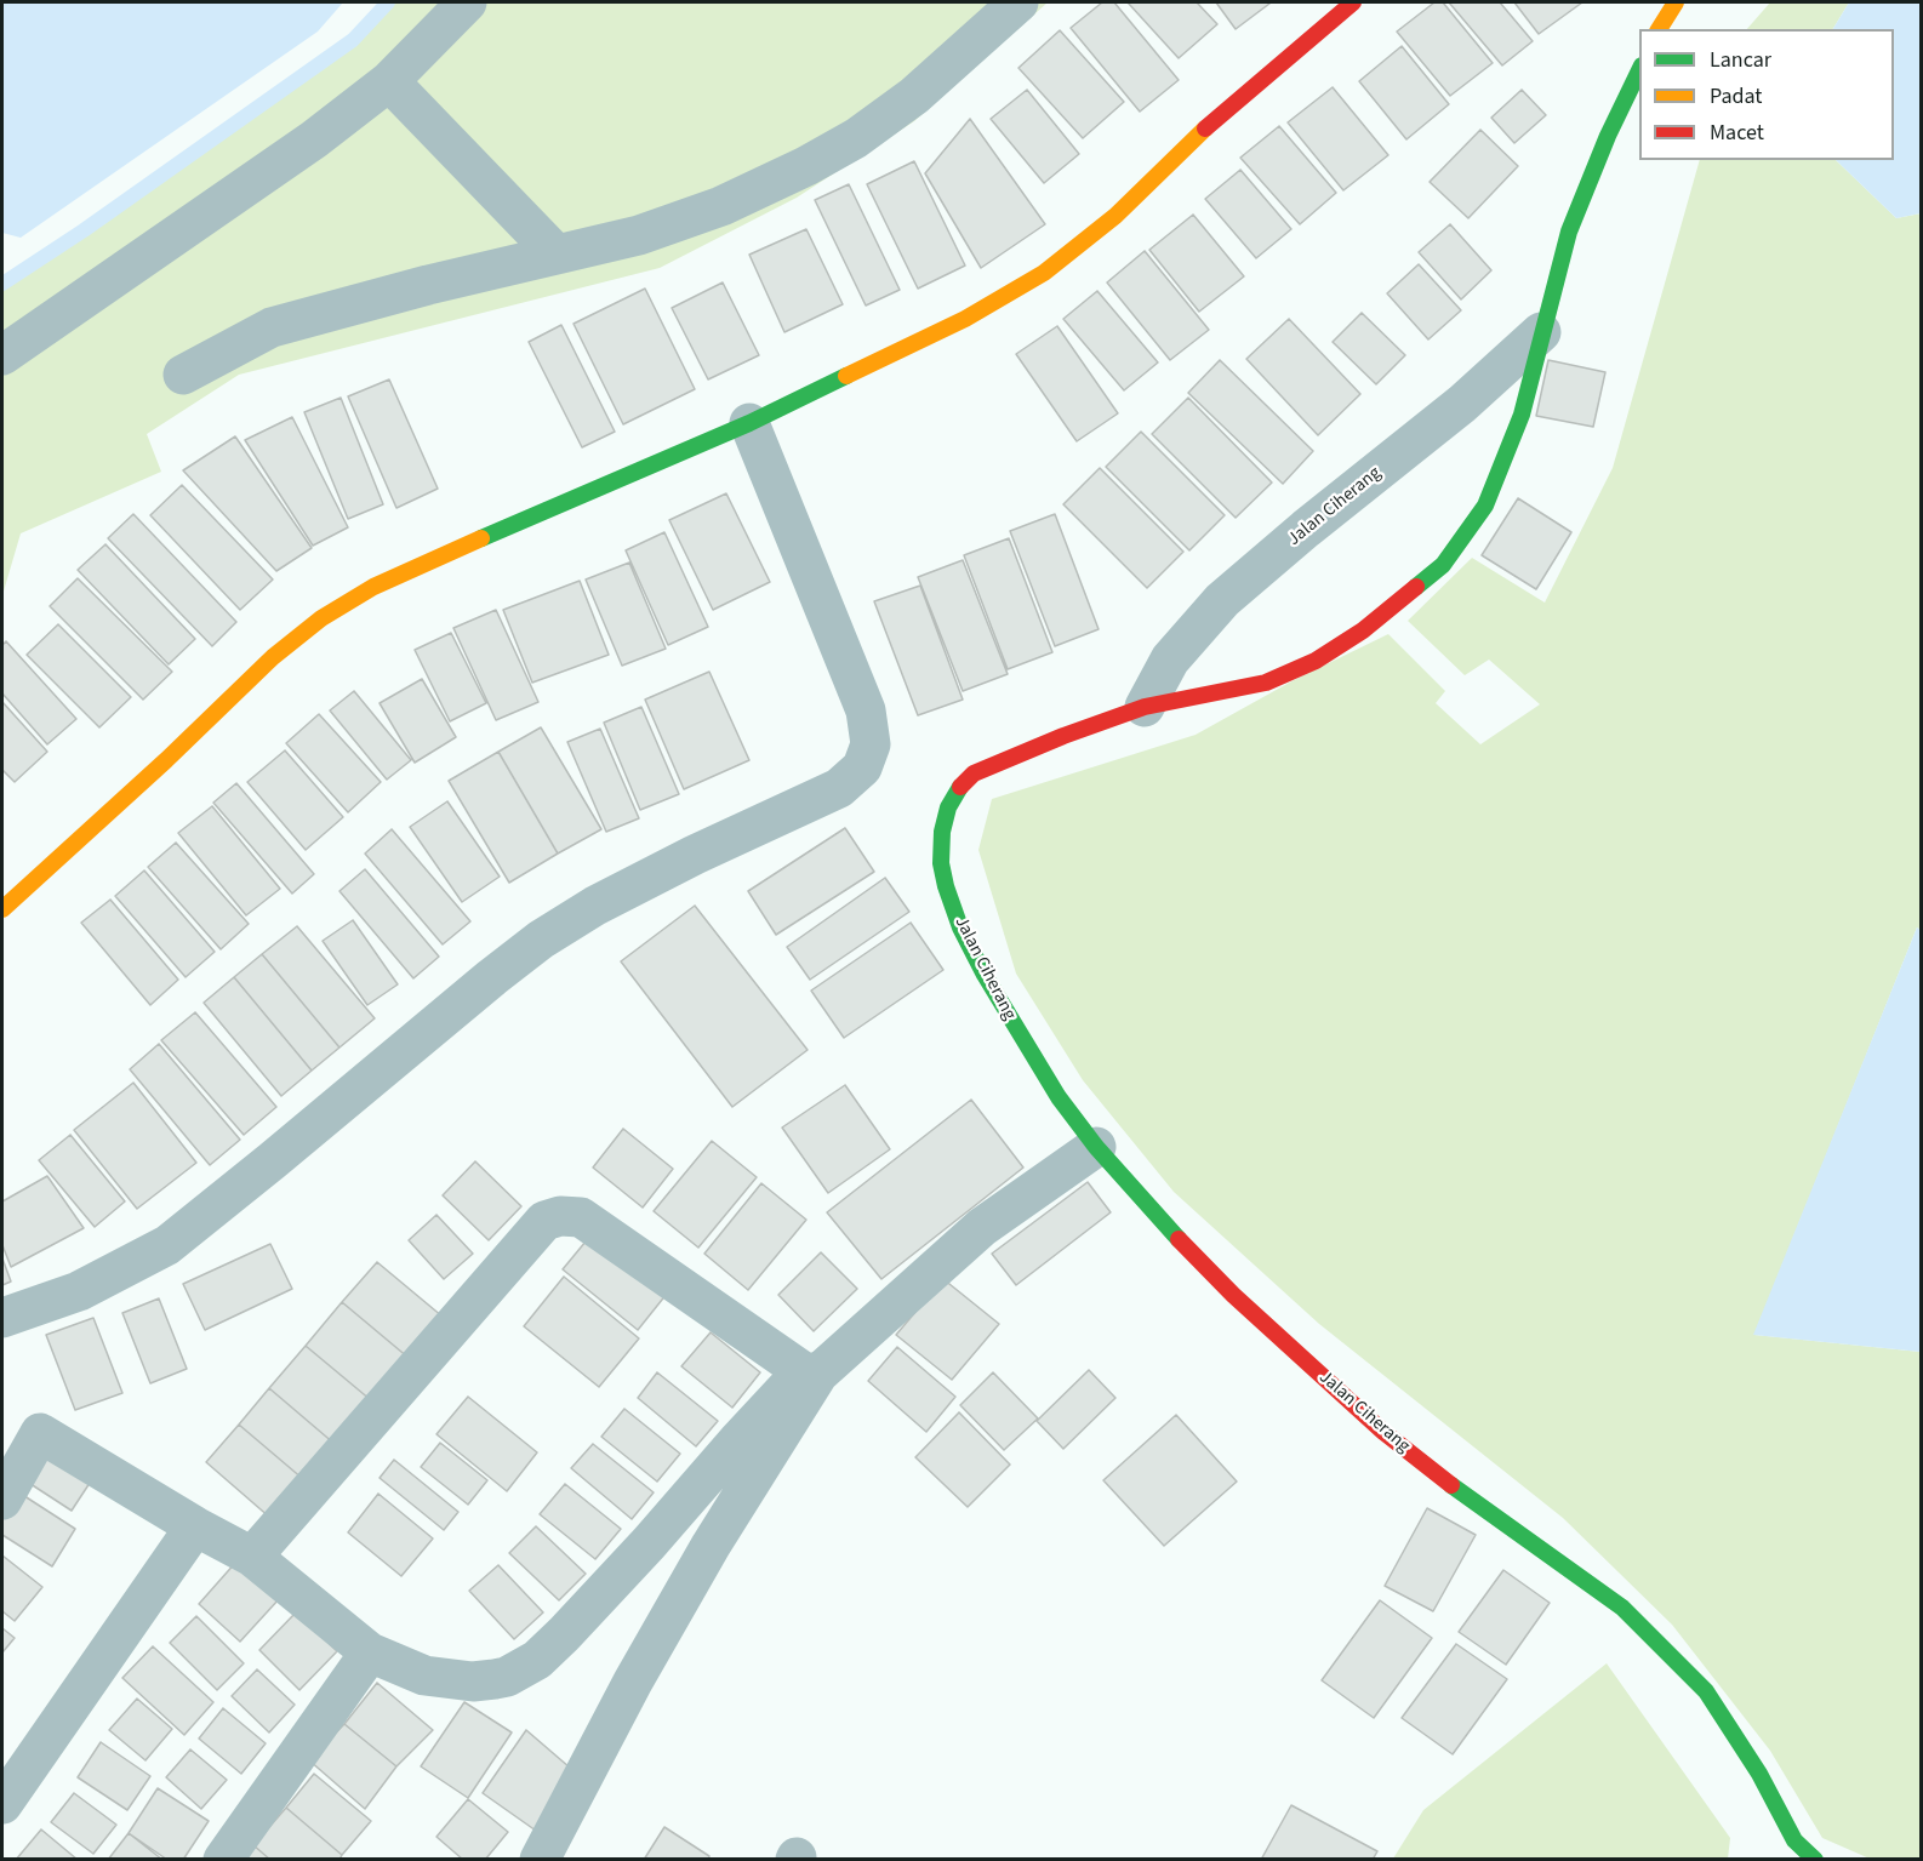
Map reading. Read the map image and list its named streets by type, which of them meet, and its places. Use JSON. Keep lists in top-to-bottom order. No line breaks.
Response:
{"streets":{"street":["Jalan Ciherang"]},"legend":["Lancar","Padat","Macet"]}
